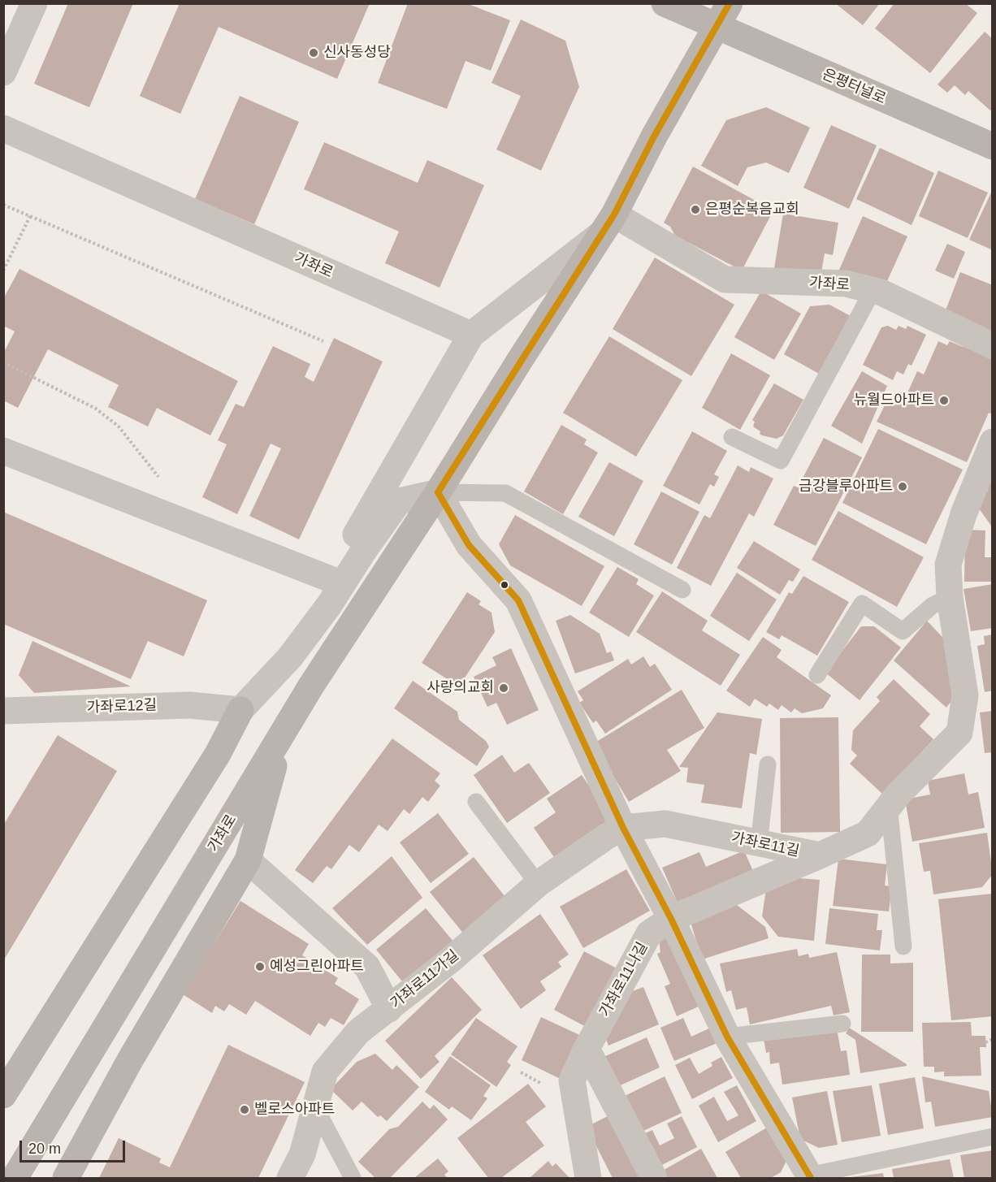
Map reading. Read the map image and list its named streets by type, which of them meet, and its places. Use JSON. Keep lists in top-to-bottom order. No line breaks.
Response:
{"streets":{"main road":["은평터널로","가좌로"],"street":["가좌로12길","가좌로11길","가좌로11가길","가좌로11나길"]},"crossings":[["은평터널로","가좌로"],["가좌로11길","가좌로11가길"],["가좌로11길","가좌로11나길"]],"places":["신사동성당","은평순복음교회","뉴월드아파트","금강블루아파트","사랑의교회","예성그린아파트","벨로스아파트"],"scale_bar":"20 m"}
